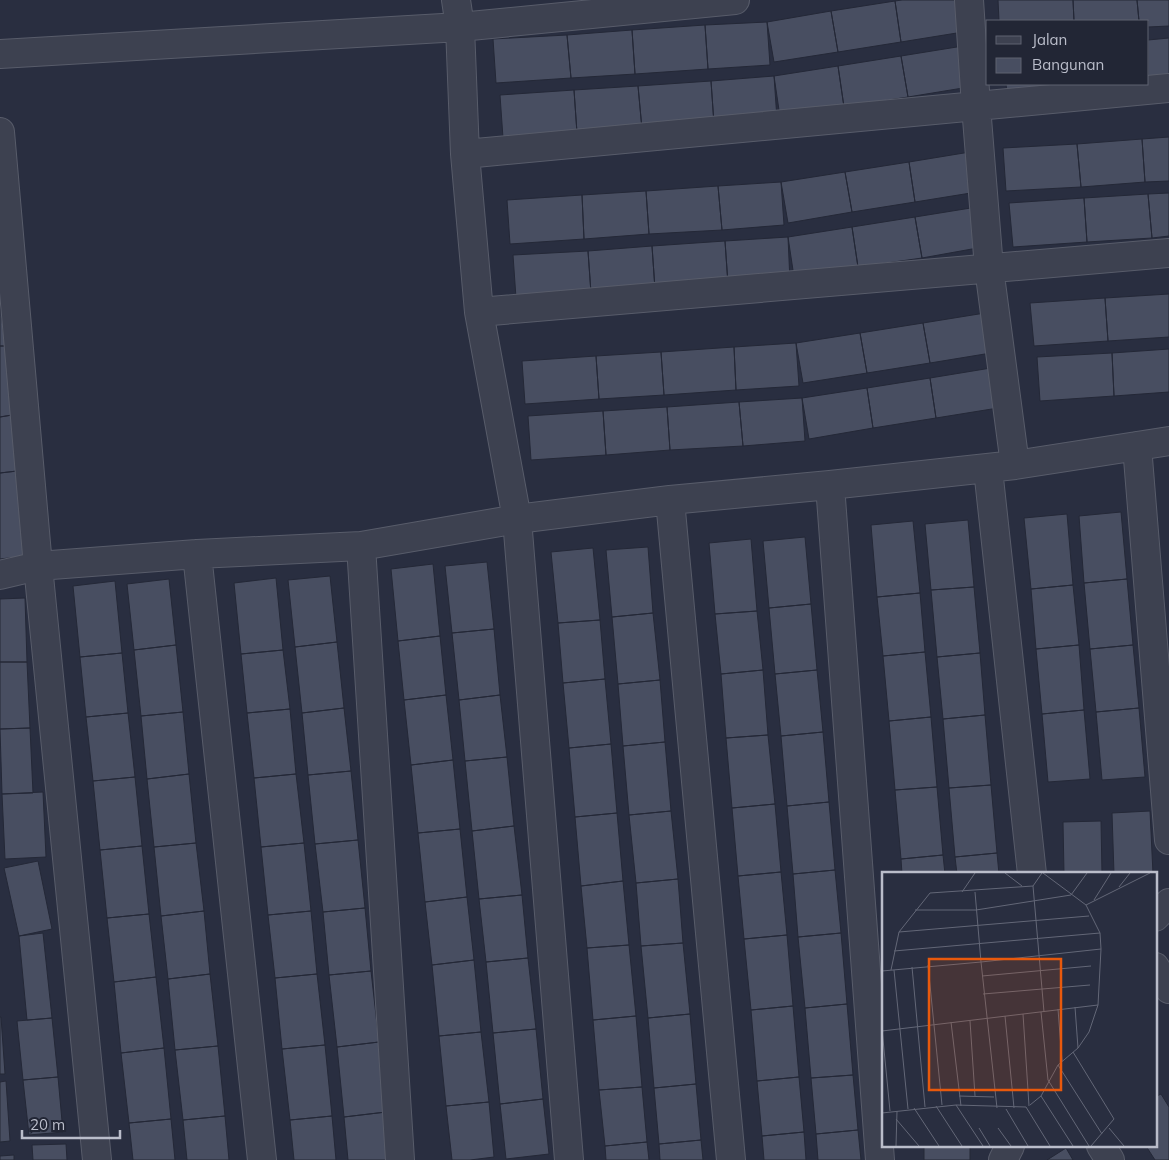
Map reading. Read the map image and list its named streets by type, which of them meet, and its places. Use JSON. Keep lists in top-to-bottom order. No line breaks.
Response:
{"legend":["Jalan","Bangunan"],"scale_bar":"20 m"}
